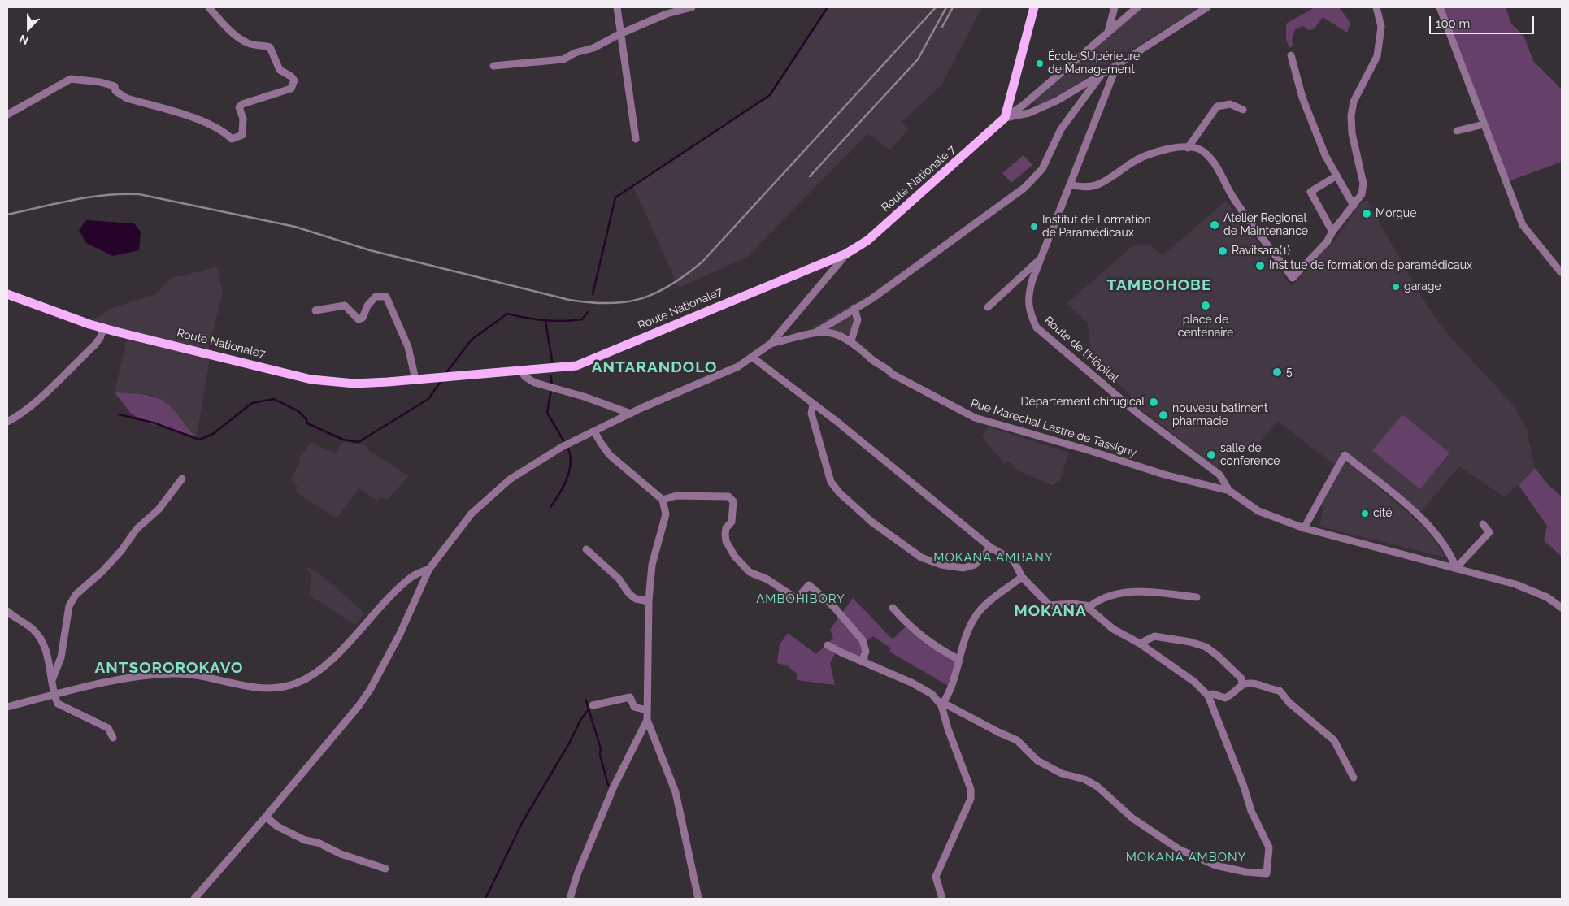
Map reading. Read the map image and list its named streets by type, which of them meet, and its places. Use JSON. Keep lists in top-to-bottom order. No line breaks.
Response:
{"streets":{"main road":["Route Nationale 7","Route Nationale7"],"street":["Route de l'Hôpital","Rue Marechal Lastre de Tassigny"]},"crossings":[["Route Nationale 7","Route Nationale7"],["Route de l'Hôpital","Rue Marechal Lastre de Tassigny"]],"districts":["TAMBOHOBE","ANTARANDOLO","MOKANA AMBANY","AMBOHIBORY","MOKANA","ANTSOROROKAVO","MOKANA AMBONY"],"places":["École SUpérieure de Management","Morgue","Atelier Regional de Maintenance","Institut de Formation de Paramédicaux","Ravitsara(1)","Institue de formation de paramédicaux","garage","place de centenaire","5","Département chirugical","nouveau batiment pharmacie","salle de conference","cité"],"scale_bar":"100 m","north":"bottom"}
